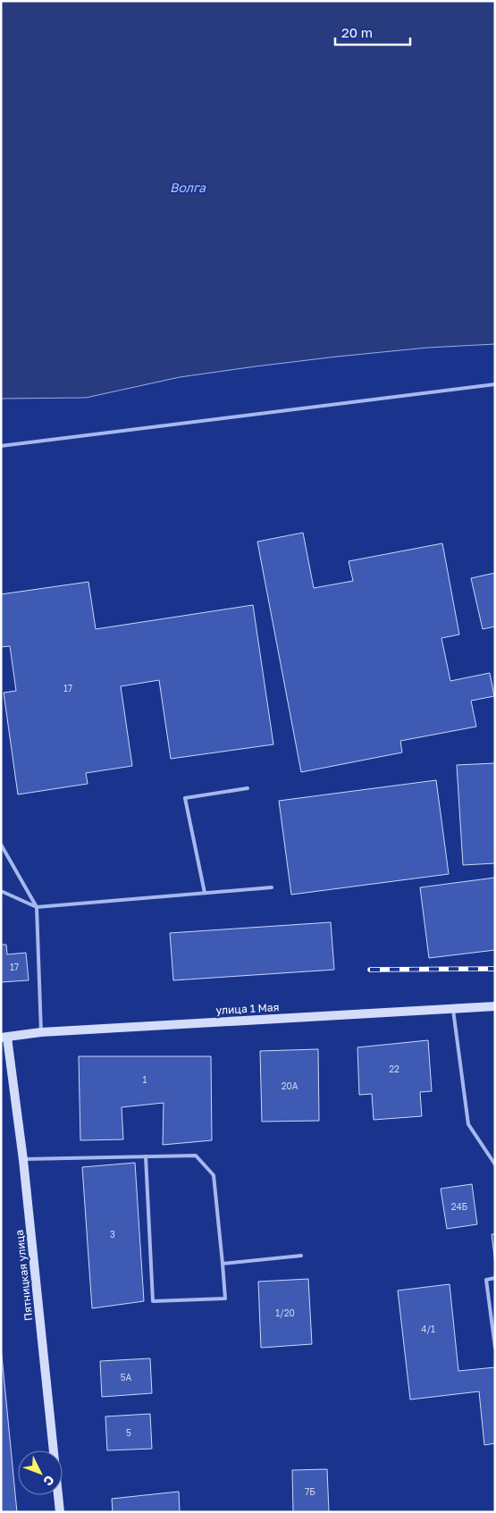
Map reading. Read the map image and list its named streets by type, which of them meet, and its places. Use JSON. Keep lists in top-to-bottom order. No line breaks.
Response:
{"streets":{"street":["улица 1 Мая","Пятницкая улица"]},"crossings":[["улица 1 Мая","Пятницкая улица"]],"water":["Волга"],"house_numbers":["17","17","22","1","20А","24Б","3","1/20","4/1","5А","5","7Б"],"scale_bar":"20 m","north":"bottom right"}
